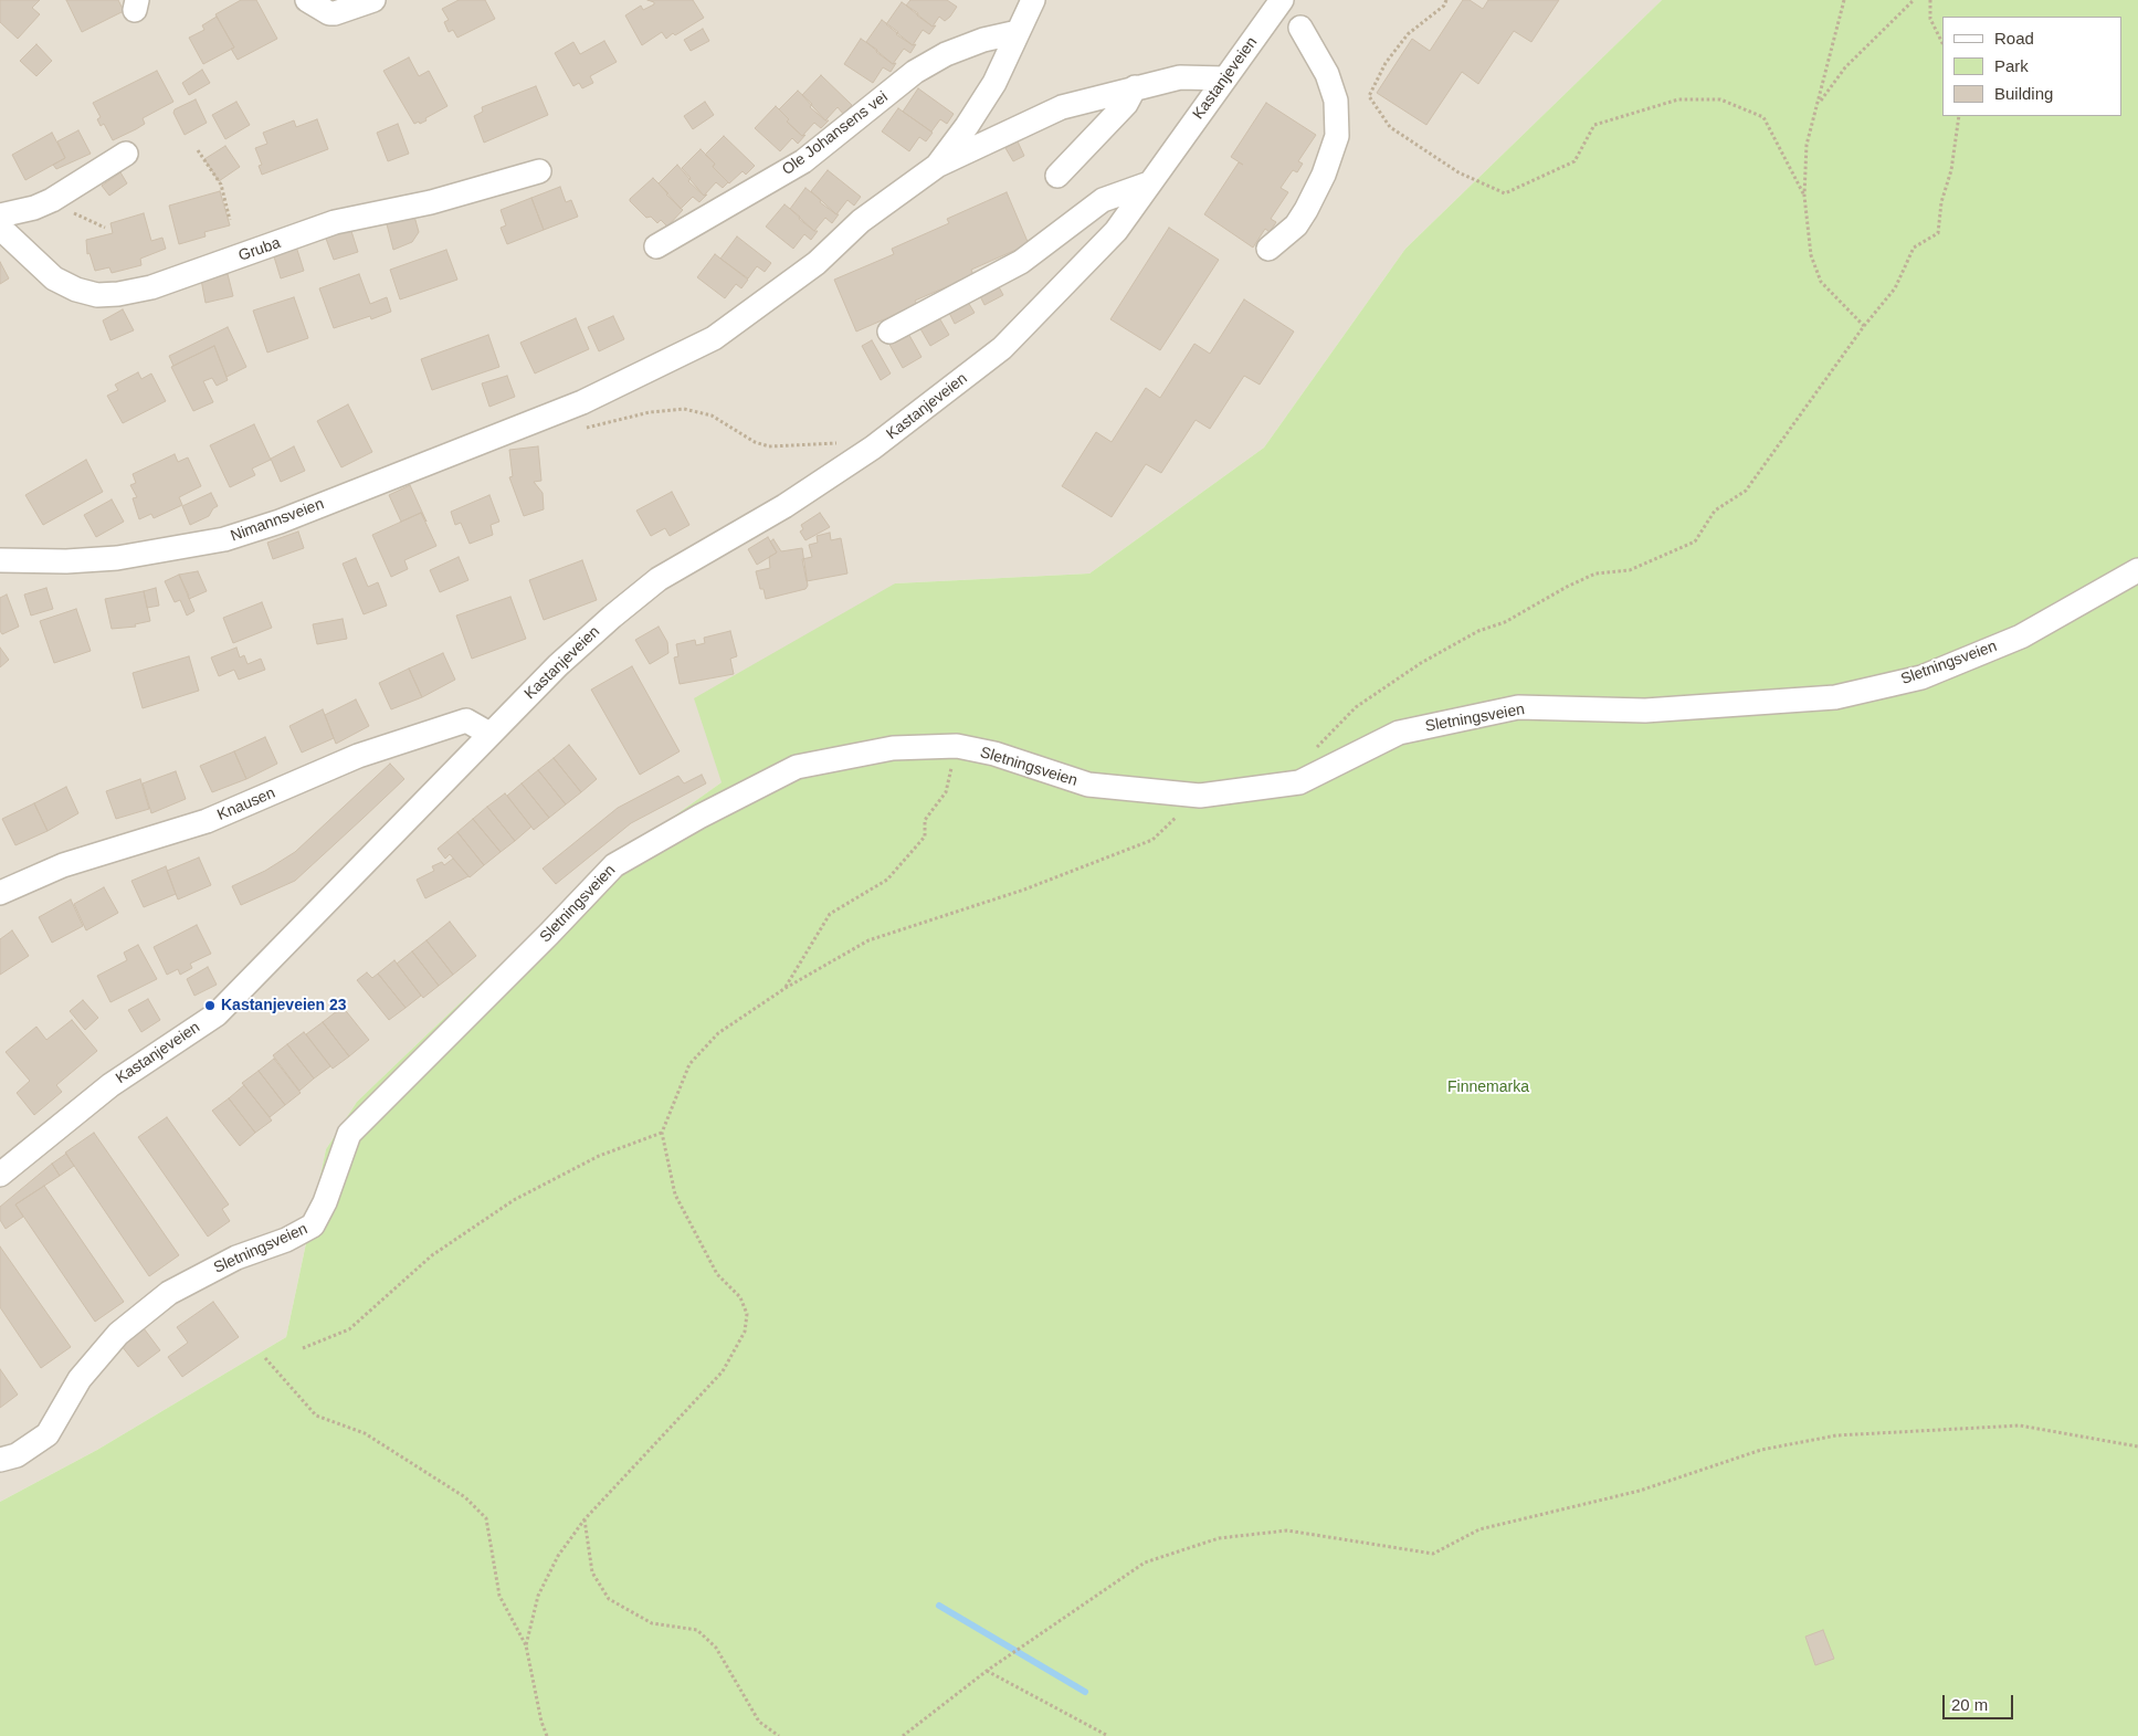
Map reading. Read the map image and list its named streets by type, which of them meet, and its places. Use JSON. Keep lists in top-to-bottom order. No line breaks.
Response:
{"streets":{"street":["Kastanjeveien","Ole Johansens vei","Gruba","Nimannsveien","Sletningsveien","Knausen"]},"crossings":[["Kastanjeveien","Knausen"]],"parks":["Finnemarka"],"places":["Kastanjeveien 23"],"legend":["Road","Park","Building"],"scale_bar":"20 m"}
